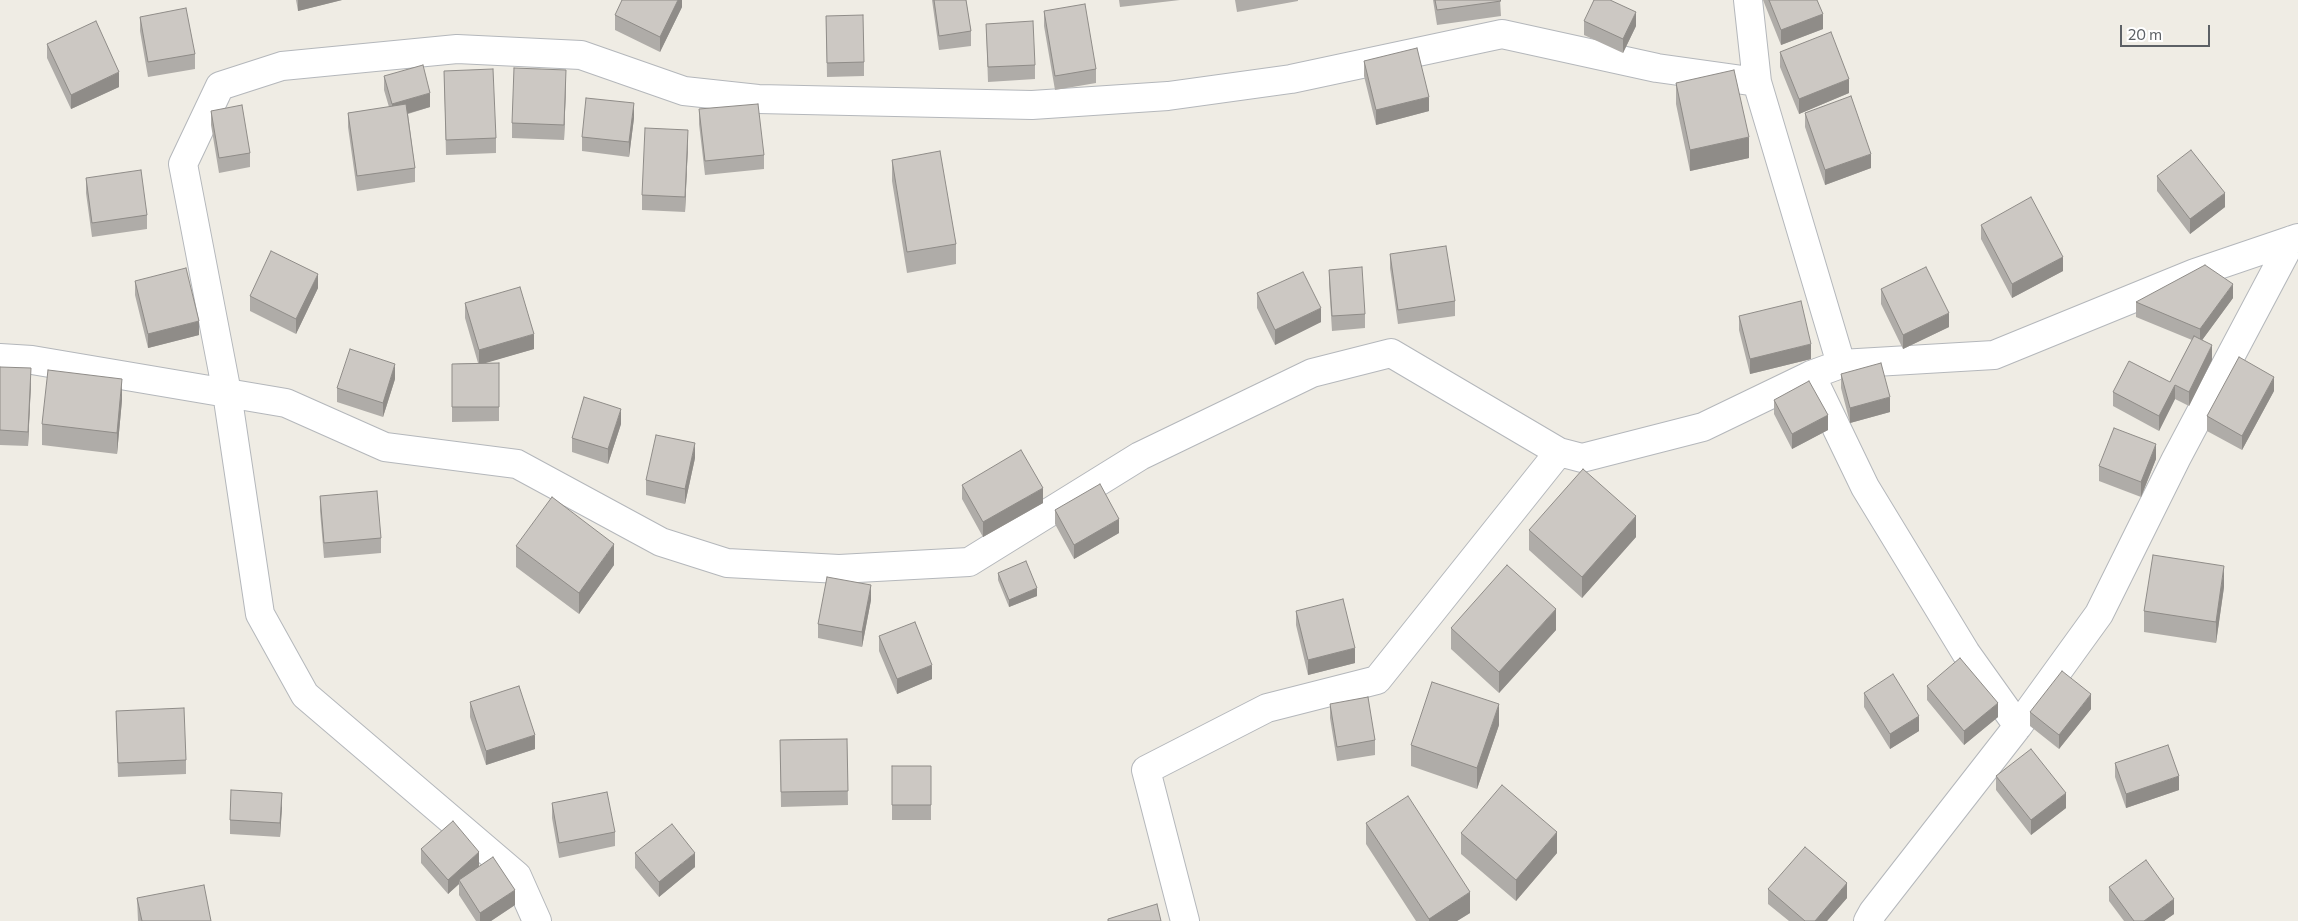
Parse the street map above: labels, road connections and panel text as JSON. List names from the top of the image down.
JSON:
{
  "scale_bar": "20 m"
}
